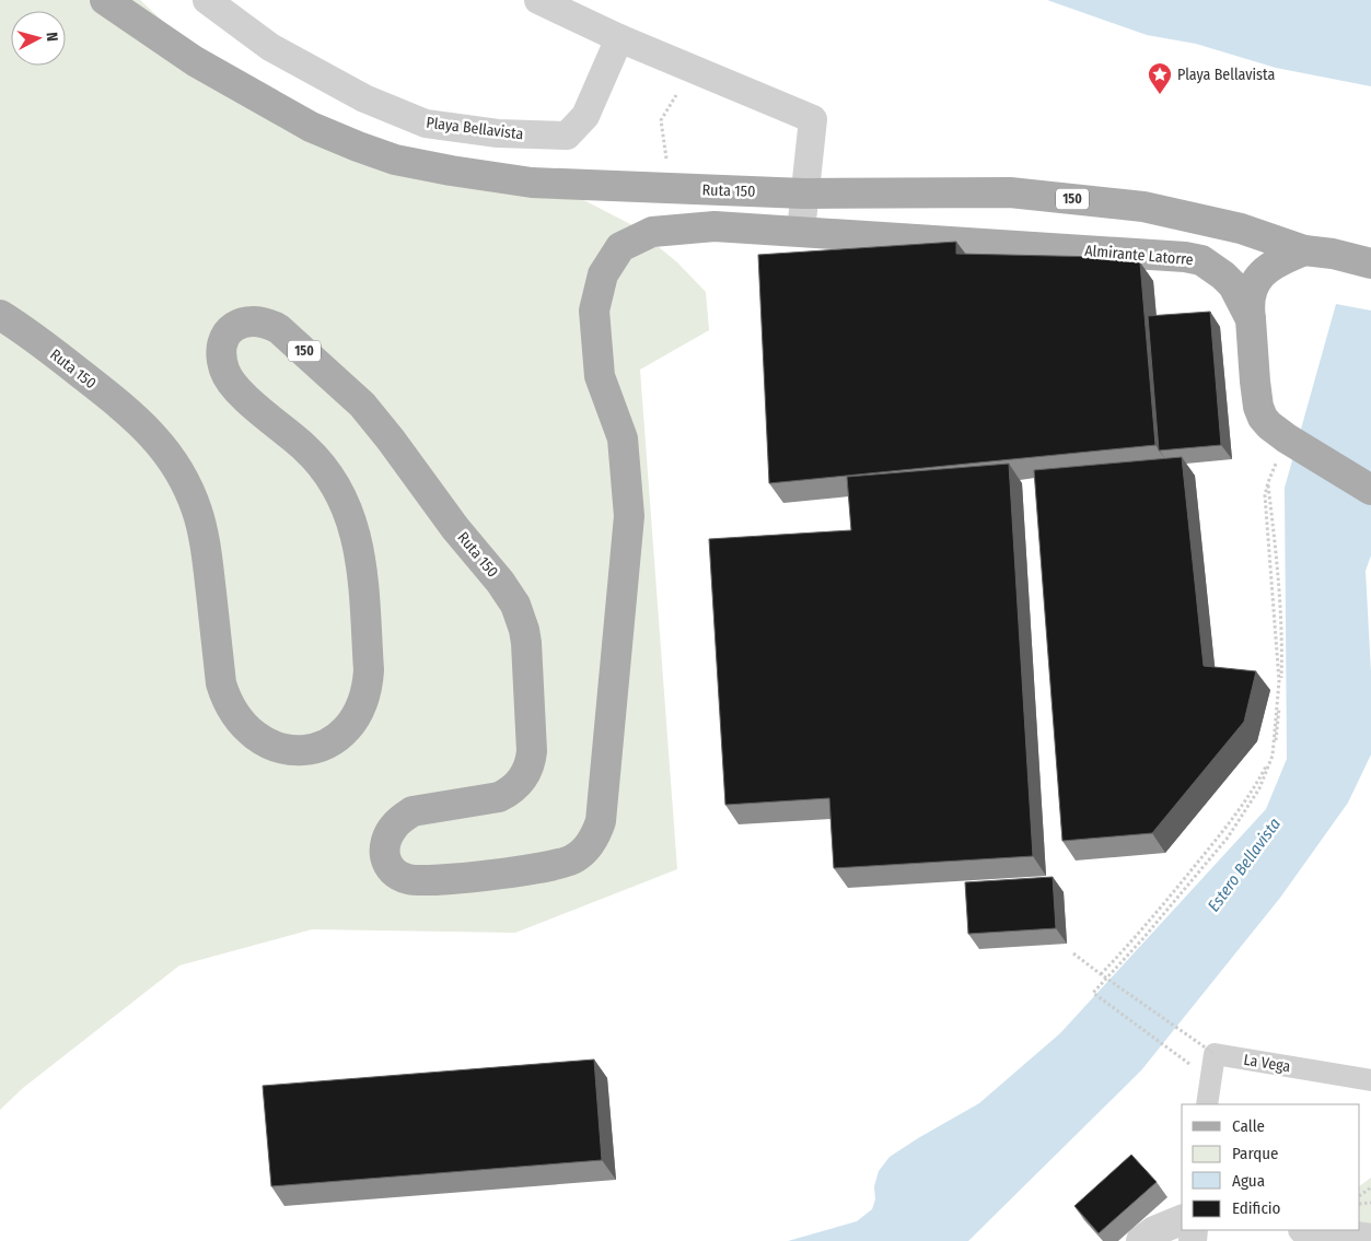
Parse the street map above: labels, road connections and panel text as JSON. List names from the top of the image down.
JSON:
{
  "streets": {
    "main road": ["Ruta 150", "150", "Almirante Latorre"],
    "street": ["Playa Bellavista", "La Vega"]
  },
  "crossings": [
    ["Ruta 150", "150"],
    ["Ruta 150", "Almirante Latorre"]
  ],
  "water": ["Estero Bellavista"],
  "places": {
    "place": ["Playa Bellavista"]
  },
  "legend": [
    "Calle",
    "Parque",
    "Agua",
    "Edificio"
  ],
  "north": "right"
}
